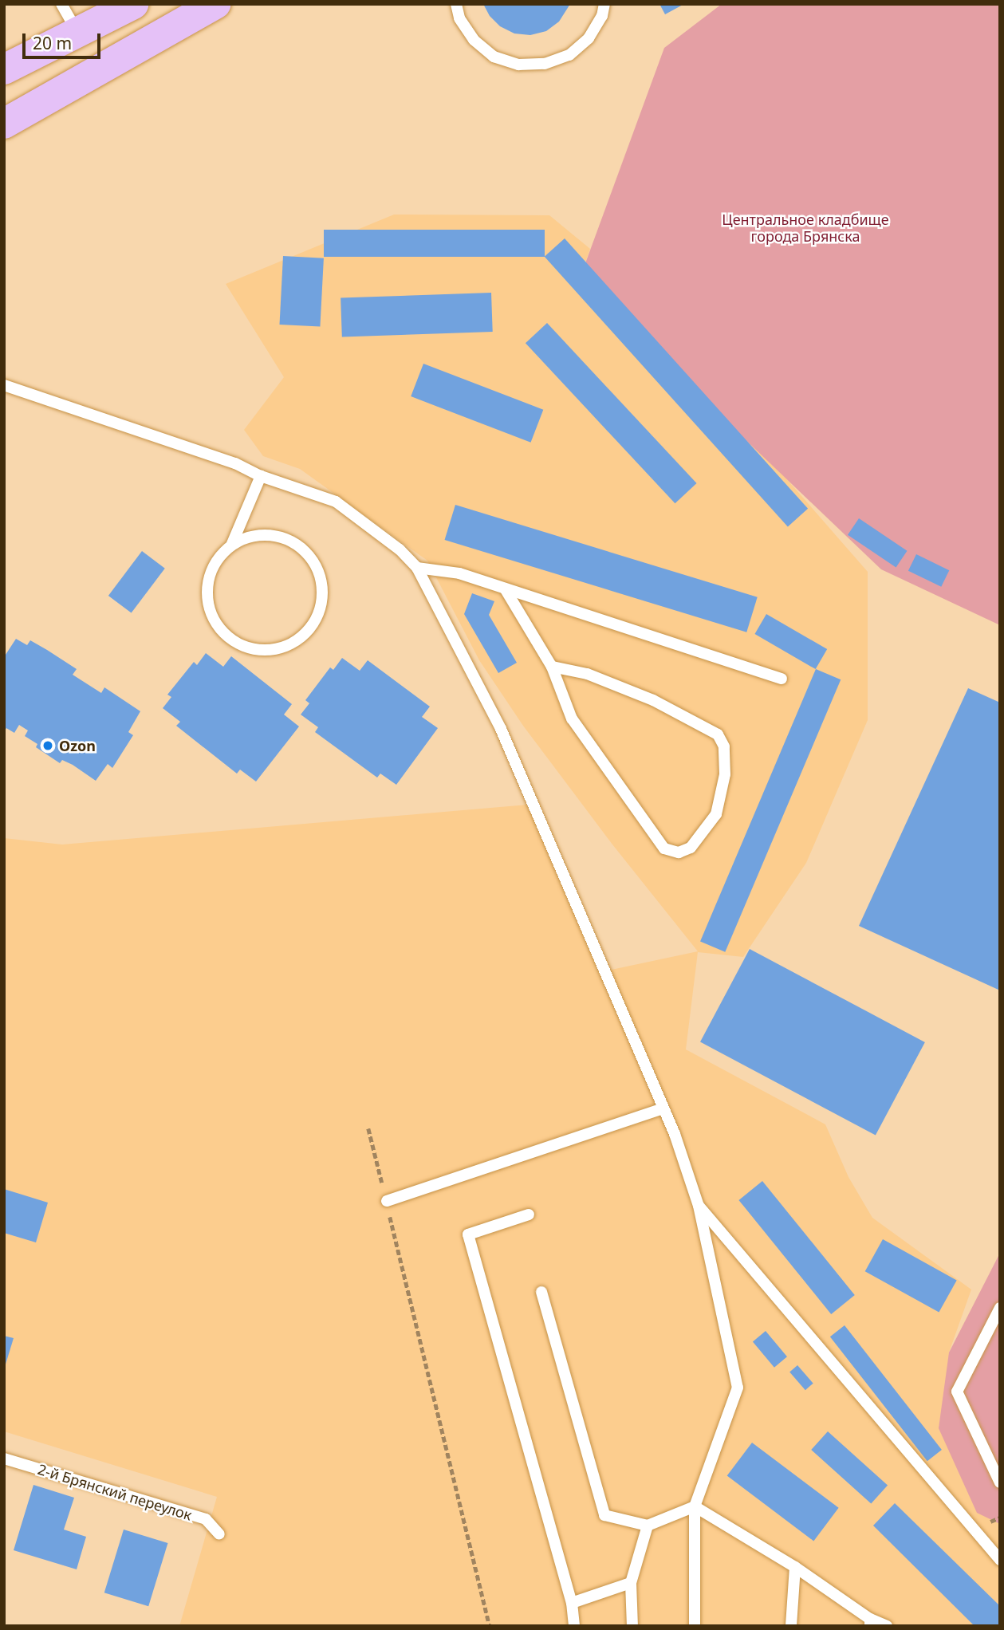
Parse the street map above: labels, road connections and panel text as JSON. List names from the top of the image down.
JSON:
{
  "streets": {
    "lane": ["2-й Брянский переулок"]
  },
  "parks": ["Центральное кладбище города Брянска"],
  "places": ["Ozon"],
  "scale_bar": "20 m"
}
